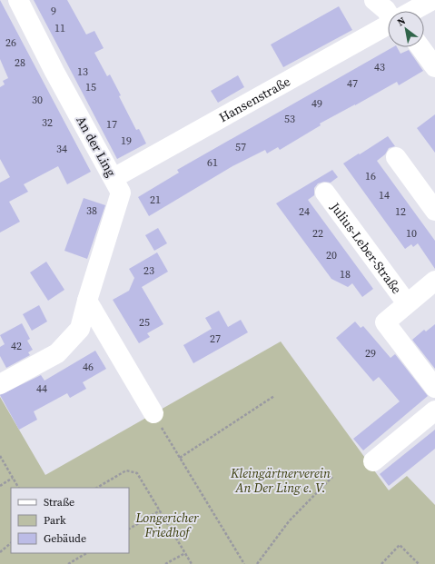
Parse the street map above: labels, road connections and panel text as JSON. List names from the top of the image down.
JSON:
{
  "streets": {
    "street": ["Hansenstraße", "An der Ling", "Julius-Leber-Straße"]
  },
  "crossings": [
    ["Hansenstraße", "An der Ling"]
  ],
  "parks": ["Kleingärtnerverein An Der Ling e. V.", "Longericher Friedhof"],
  "house_numbers": [
    "9",
    "11",
    "26",
    "28",
    "43",
    "13",
    "47",
    "15",
    "30",
    "49",
    "53",
    "32",
    "17",
    "19",
    "57",
    "34",
    "61",
    "16",
    "14",
    "21",
    "38",
    "24",
    "12",
    "22",
    "10",
    "20",
    "23",
    "18",
    "25",
    "27",
    "42",
    "29",
    "46",
    "44"
  ],
  "legend": ["Straße", "Park", "Gebäude"],
  "north": "top left"
}
